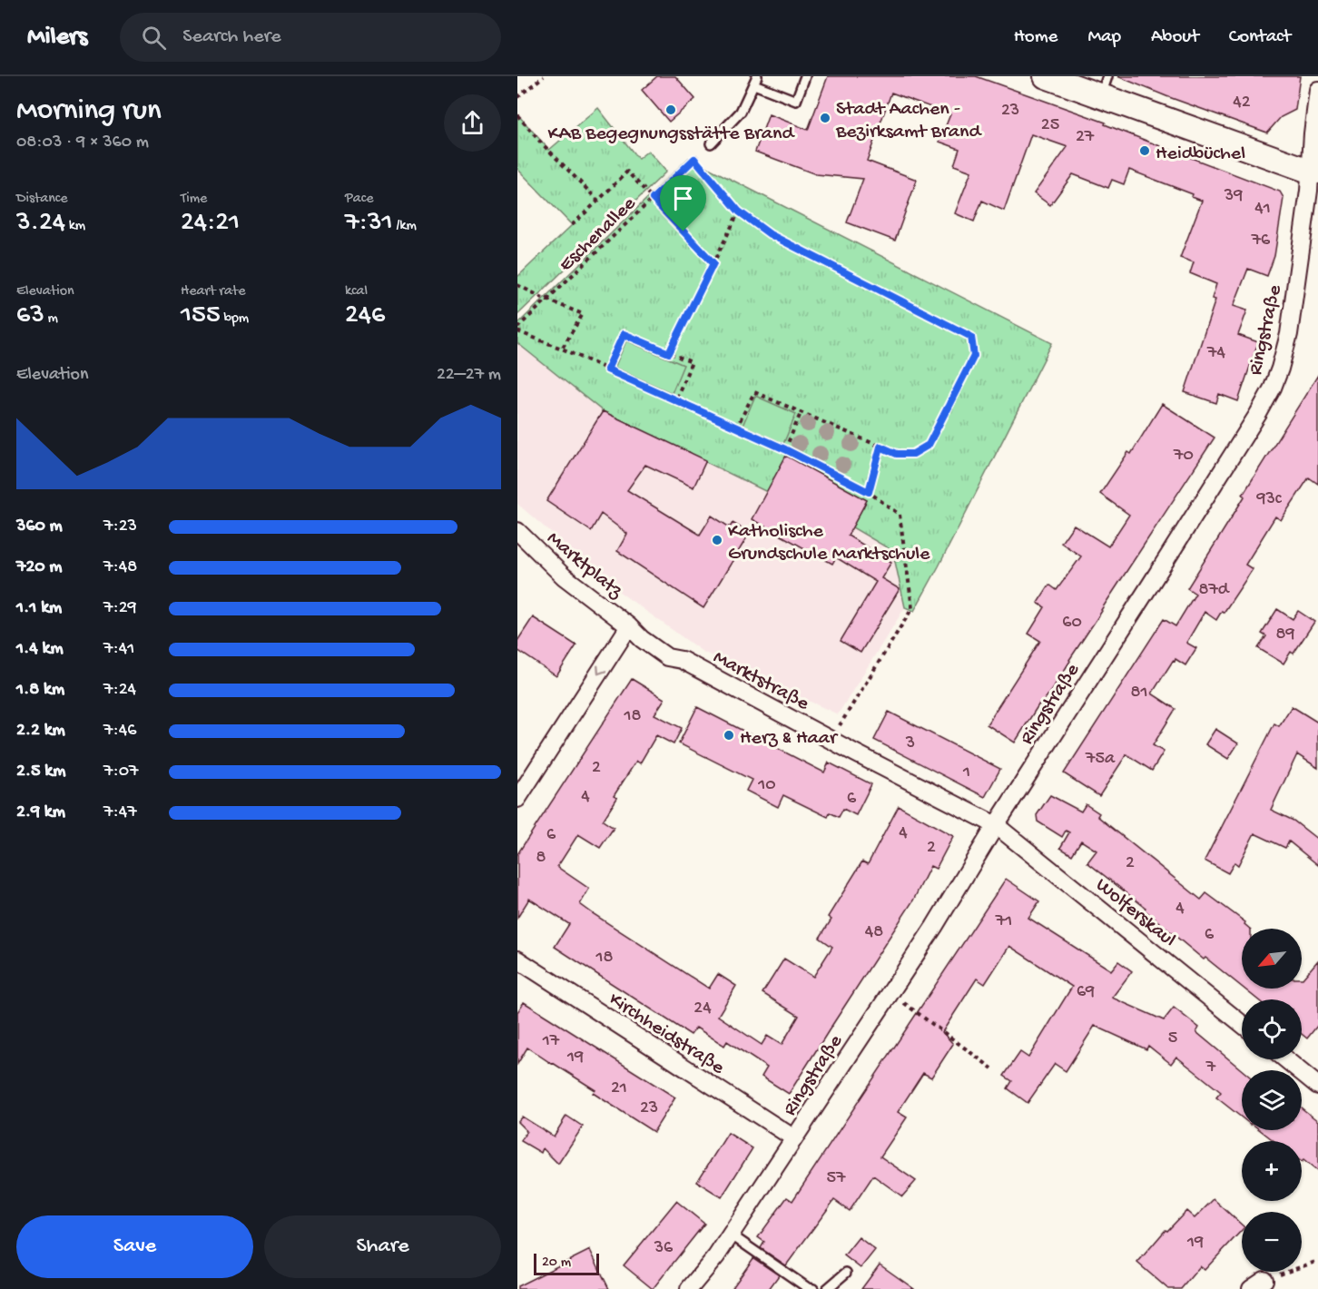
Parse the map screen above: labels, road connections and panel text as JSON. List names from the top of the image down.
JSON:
{
  "streets": {
    "street": [
      "Ringstraße",
      "Marktplatz",
      "Marktstraße",
      "Wolferskaul",
      "Kirchheidstraße"
    ],
    "path": ["Eschenallee"]
  },
  "crossings": [
    ["Ringstraße", "Marktstraße"],
    ["Ringstraße", "Wolferskaul"],
    ["Ringstraße", "Kirchheidstraße"],
    ["Marktplatz", "Marktstraße"],
    ["Marktstraße", "Wolferskaul"]
  ],
  "places": [
    "KAB Begegnungsstätte Brand",
    "Stadt Aachen - Bezirksamt Brand",
    "Heidbüchel",
    "Katholische Grundschule Marktschule",
    "Herz & Haar"
  ],
  "house_numbers": [
    "42",
    "23",
    "25",
    "27",
    "39",
    "41",
    "76",
    "74",
    "70",
    "93c",
    "87d",
    "60",
    "89",
    "81",
    "18",
    "3",
    "75a",
    "2",
    "1",
    "10",
    "4",
    "6",
    "4",
    "6",
    "2",
    "8",
    "2",
    "4",
    "71",
    "48",
    "6",
    "18",
    "69",
    "24",
    "5",
    "17",
    "19",
    "7",
    "21",
    "23",
    "57",
    "19",
    "36"
  ],
  "scale_bar": "20 m",
  "north": "bottom left",
  "page": {
    "header": "Milers",
    "search": "Search here",
    "nav": [
      "Home",
      "Map",
      "About",
      "Contact"
    ],
    "heading": ["Morning run", "08:03 · 9 × 360 m"],
    "stats": [
      ["Distance", "3.24 km"],
      ["Time", "24:21"],
      ["Pace", "7:31 /km"],
      ["Elevation", "63 m"],
      ["Heart rate", "155 bpm"],
      ["kcal", "246"]
    ],
    "chart": ["Elevation", "22–27 m"],
    "list": [
      {
        "name": "360 m",
        "note": "7:23"
      },
      {
        "name": "720 m",
        "note": "7:48"
      },
      {
        "name": "1.1 km",
        "note": "7:29"
      },
      {
        "name": "1.4 km",
        "note": "7:41"
      },
      {
        "name": "1.8 km",
        "note": "7:24"
      },
      {
        "name": "2.2 km",
        "note": "7:46"
      },
      {
        "name": "2.5 km",
        "note": "7:07"
      },
      {
        "name": "2.9 km",
        "note": "7:47"
      }
    ],
    "map_buttons": ["+", "−"],
    "buttons": ["Save", "Share"],
    "scale": "20 m"
  }
}
